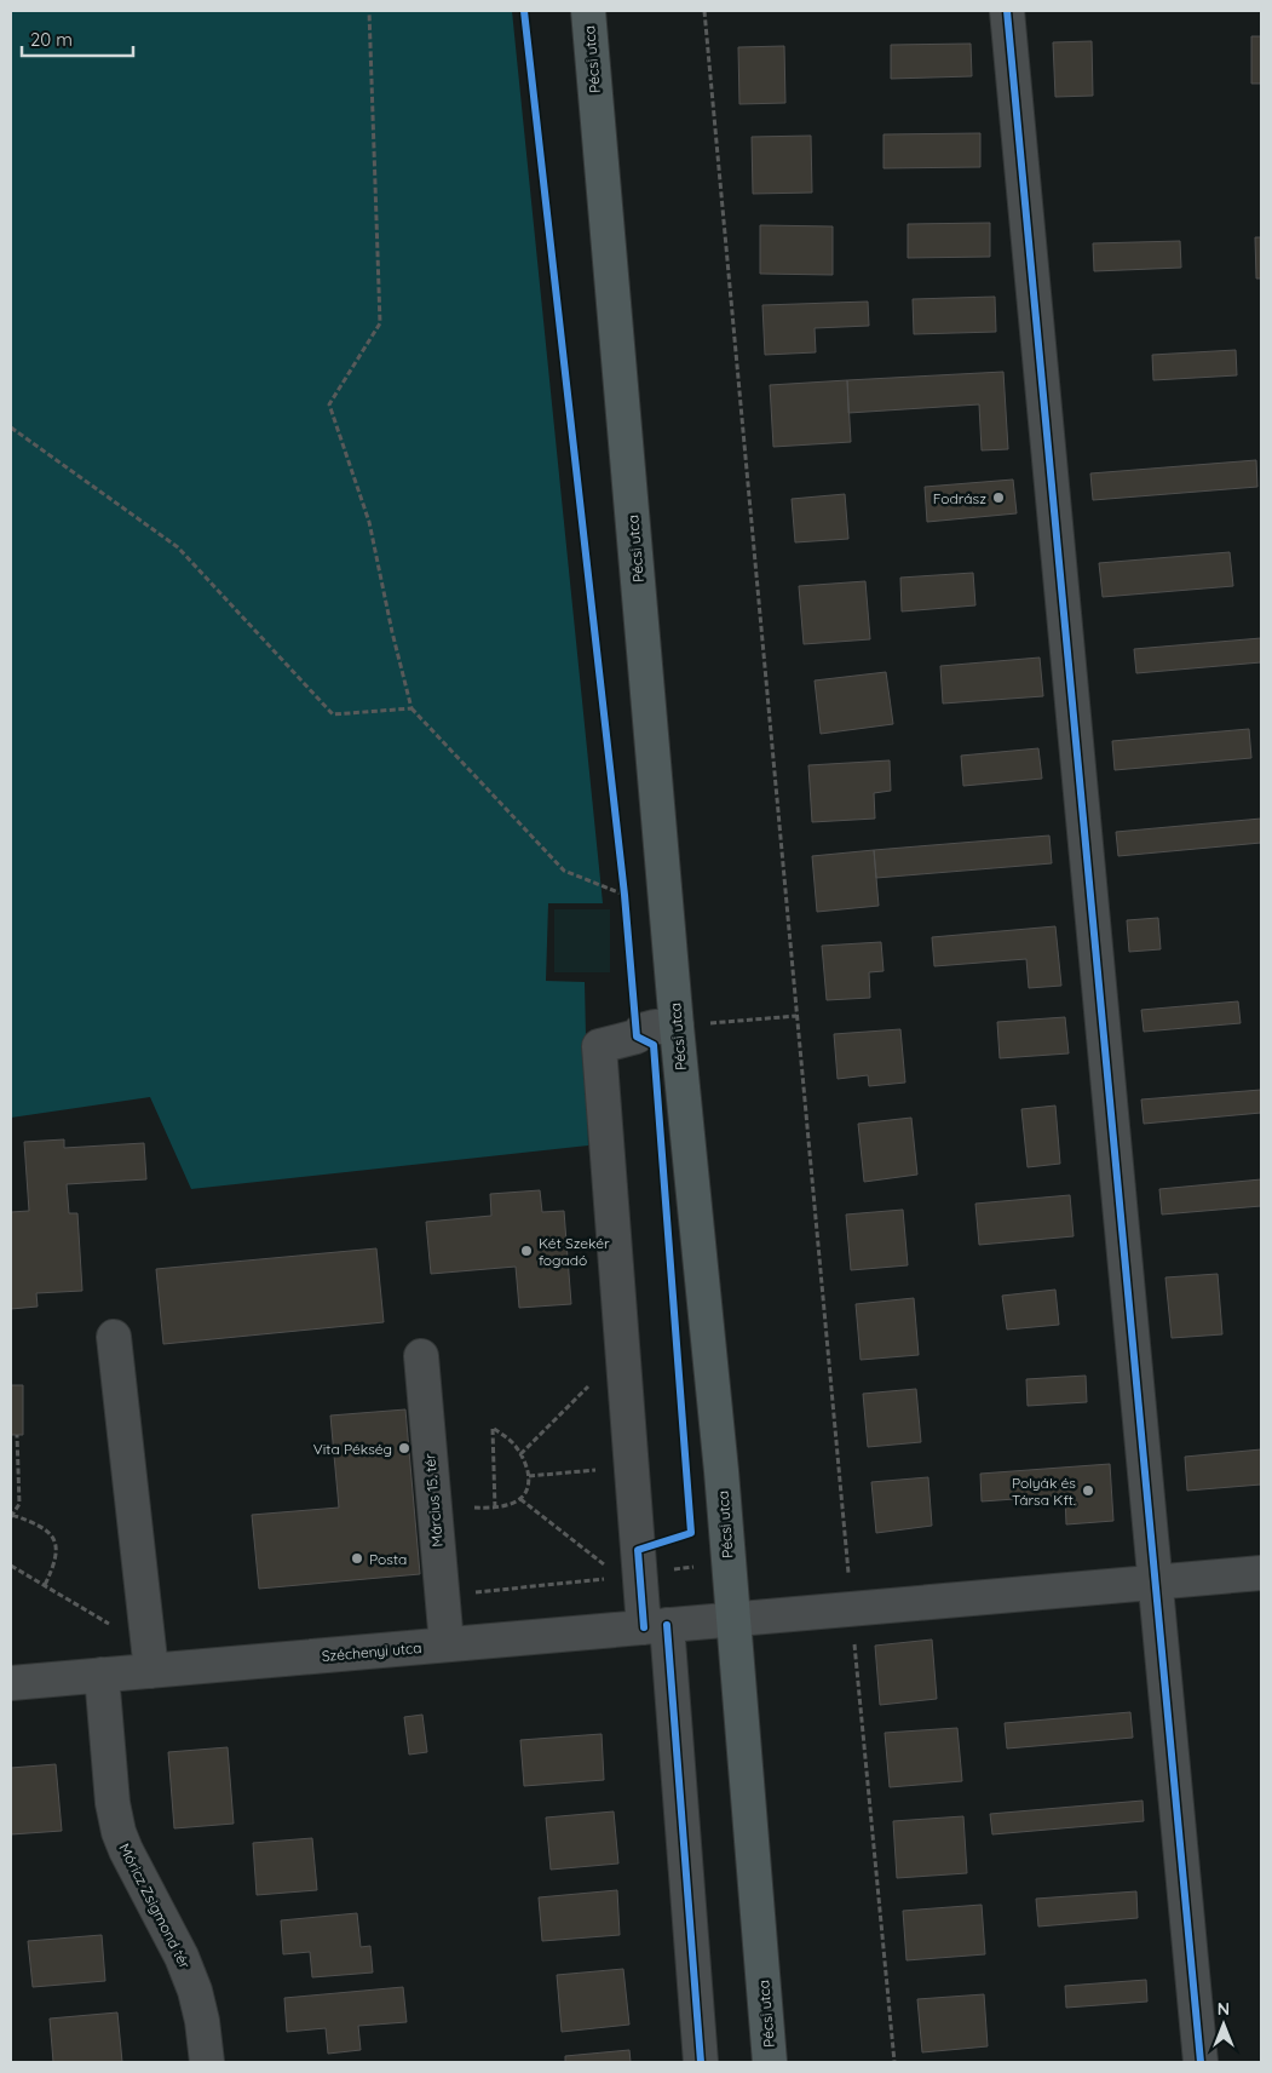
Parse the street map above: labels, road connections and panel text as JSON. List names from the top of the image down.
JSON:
{
  "streets": {
    "main road": ["Pécsi utca"],
    "street": ["Március 15. tér", "Széchenyi utca", "Móricz Zsigmond tér"]
  },
  "crossings": [
    ["Pécsi utca", "Széchenyi utca"],
    ["Március 15. tér", "Széchenyi utca"],
    ["Széchenyi utca", "Móricz Zsigmond tér"]
  ],
  "places": [
    "Fodrász",
    "Két Szekér fogadó",
    "Vita Pékség",
    "Polyák és Társa Kft.",
    "Posta"
  ],
  "scale_bar": "20 m",
  "north": "top"
}
